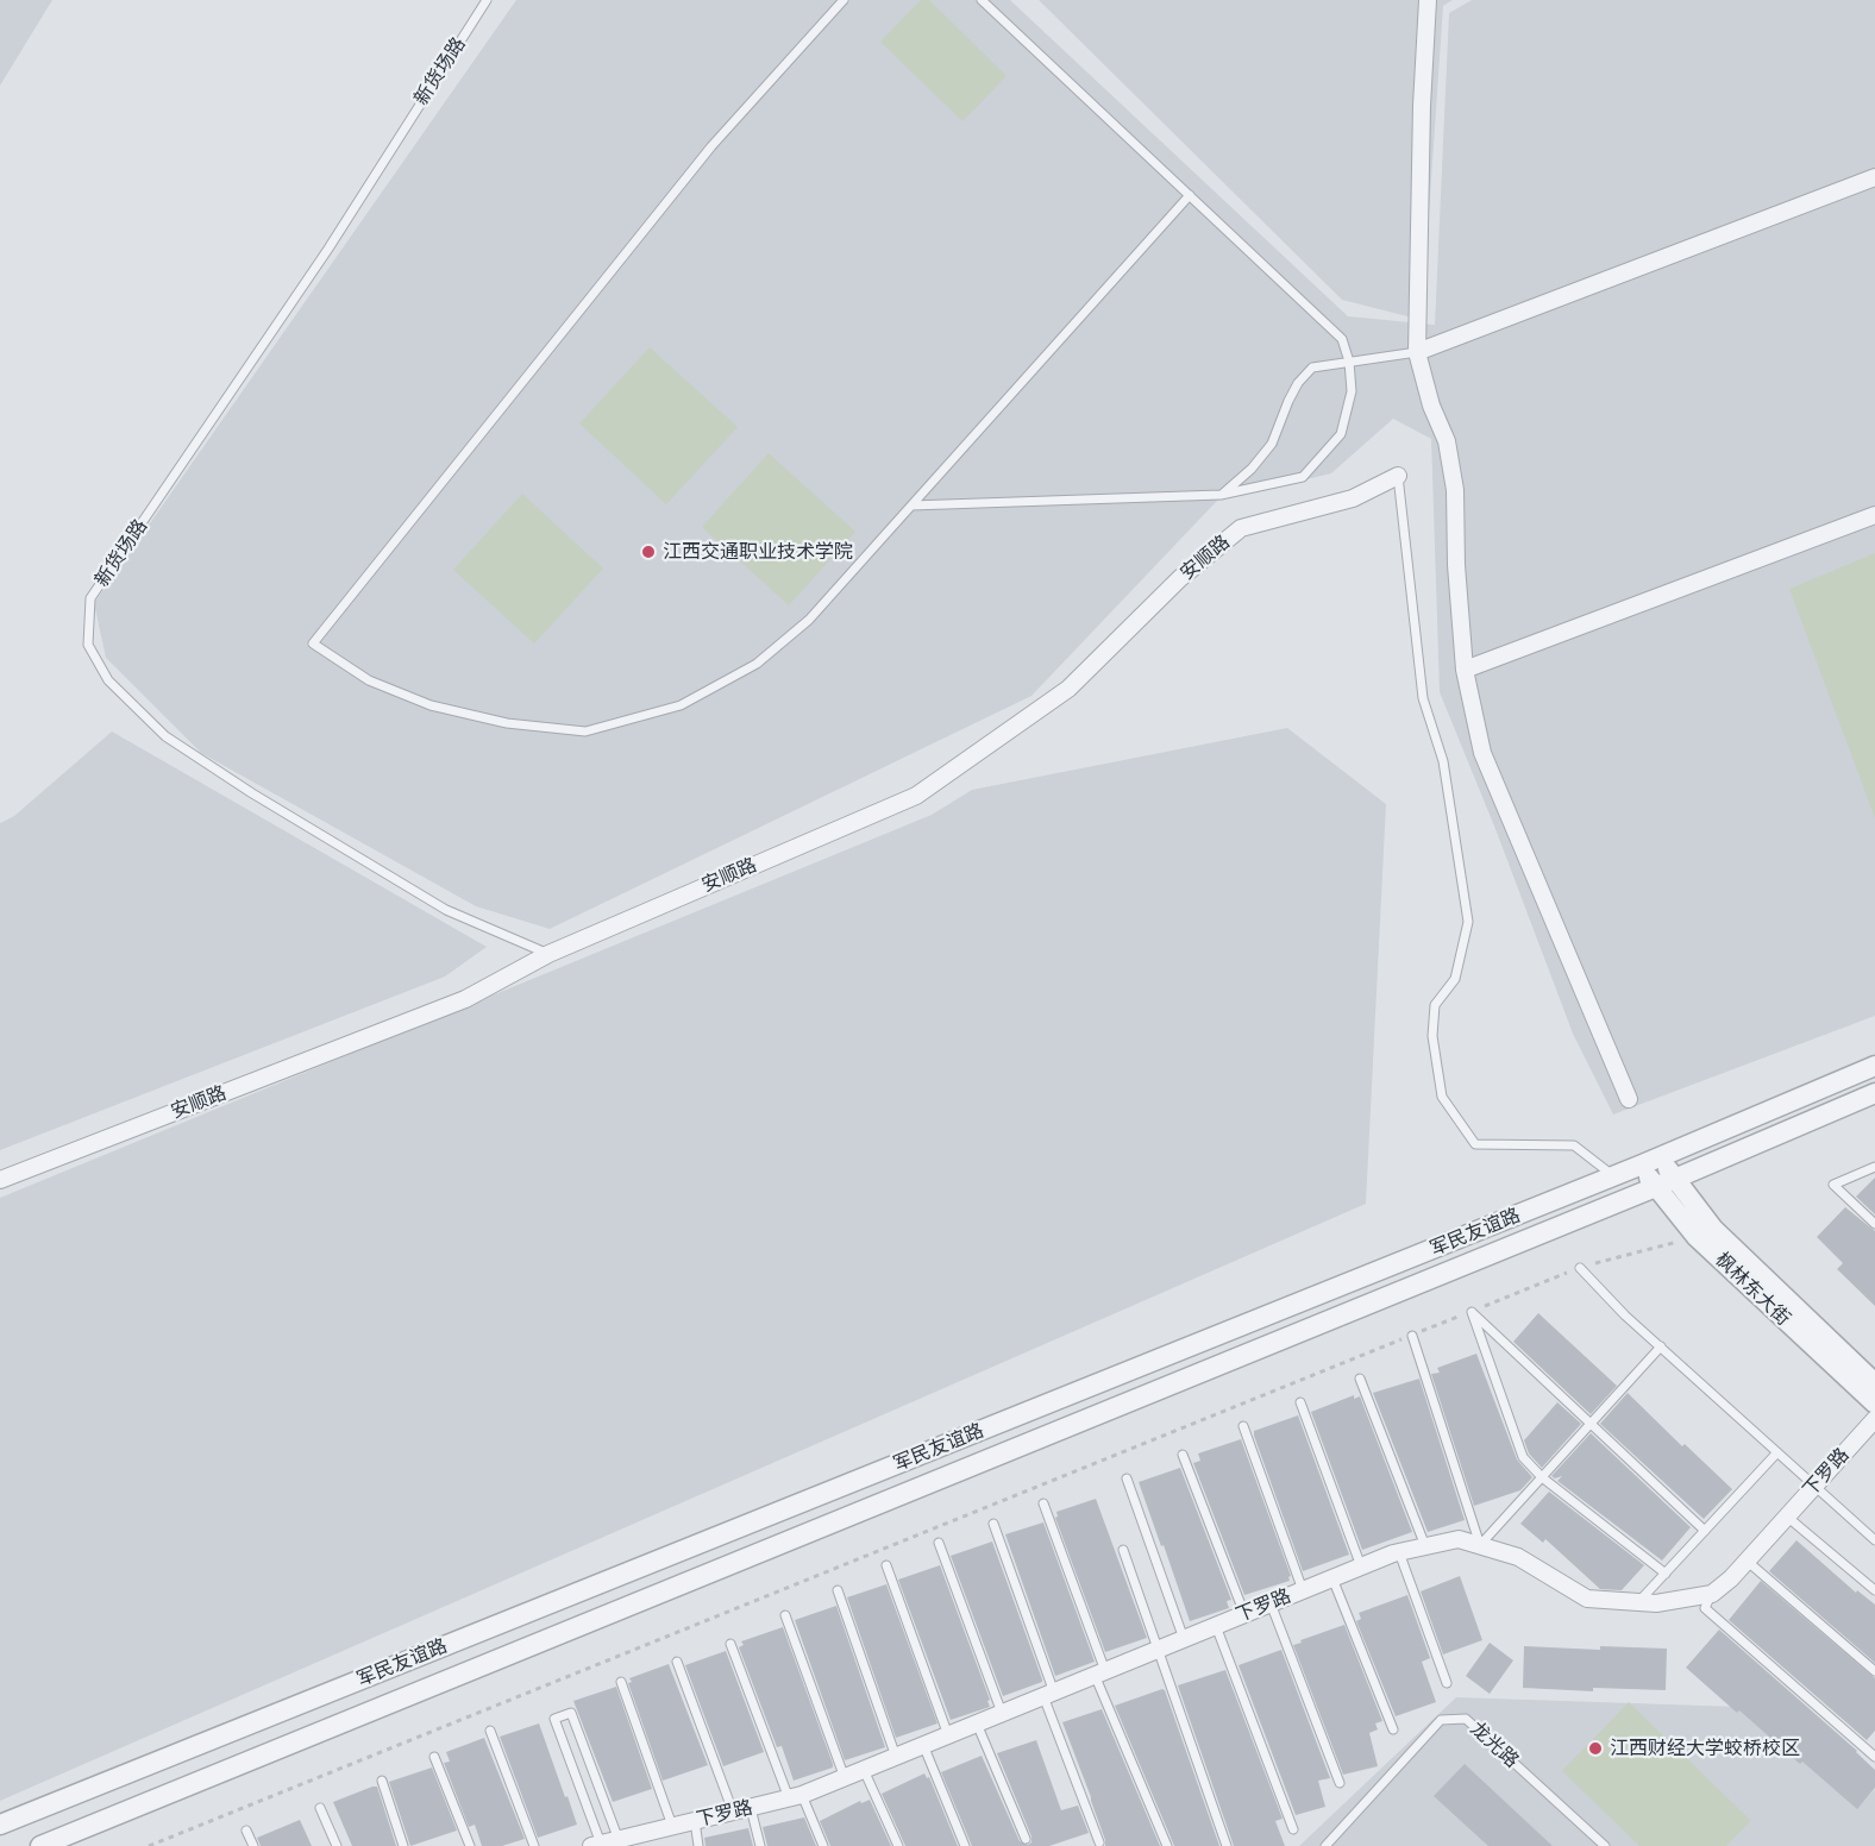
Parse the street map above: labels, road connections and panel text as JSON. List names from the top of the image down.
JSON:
{
  "streets": {
    "street": [
      "安顺路",
      "军民友谊路",
      "枫林东大街",
      "下罗路"
    ],
    "lane": ["新货场路", "龙光路"]
  },
  "crossings": [
    ["新货场路", "安顺路"],
    ["军民友谊路", "枫林东大街"]
  ],
  "places": ["江西交通职业技术学院", "江西财经大学蛟桥校区"]
}
